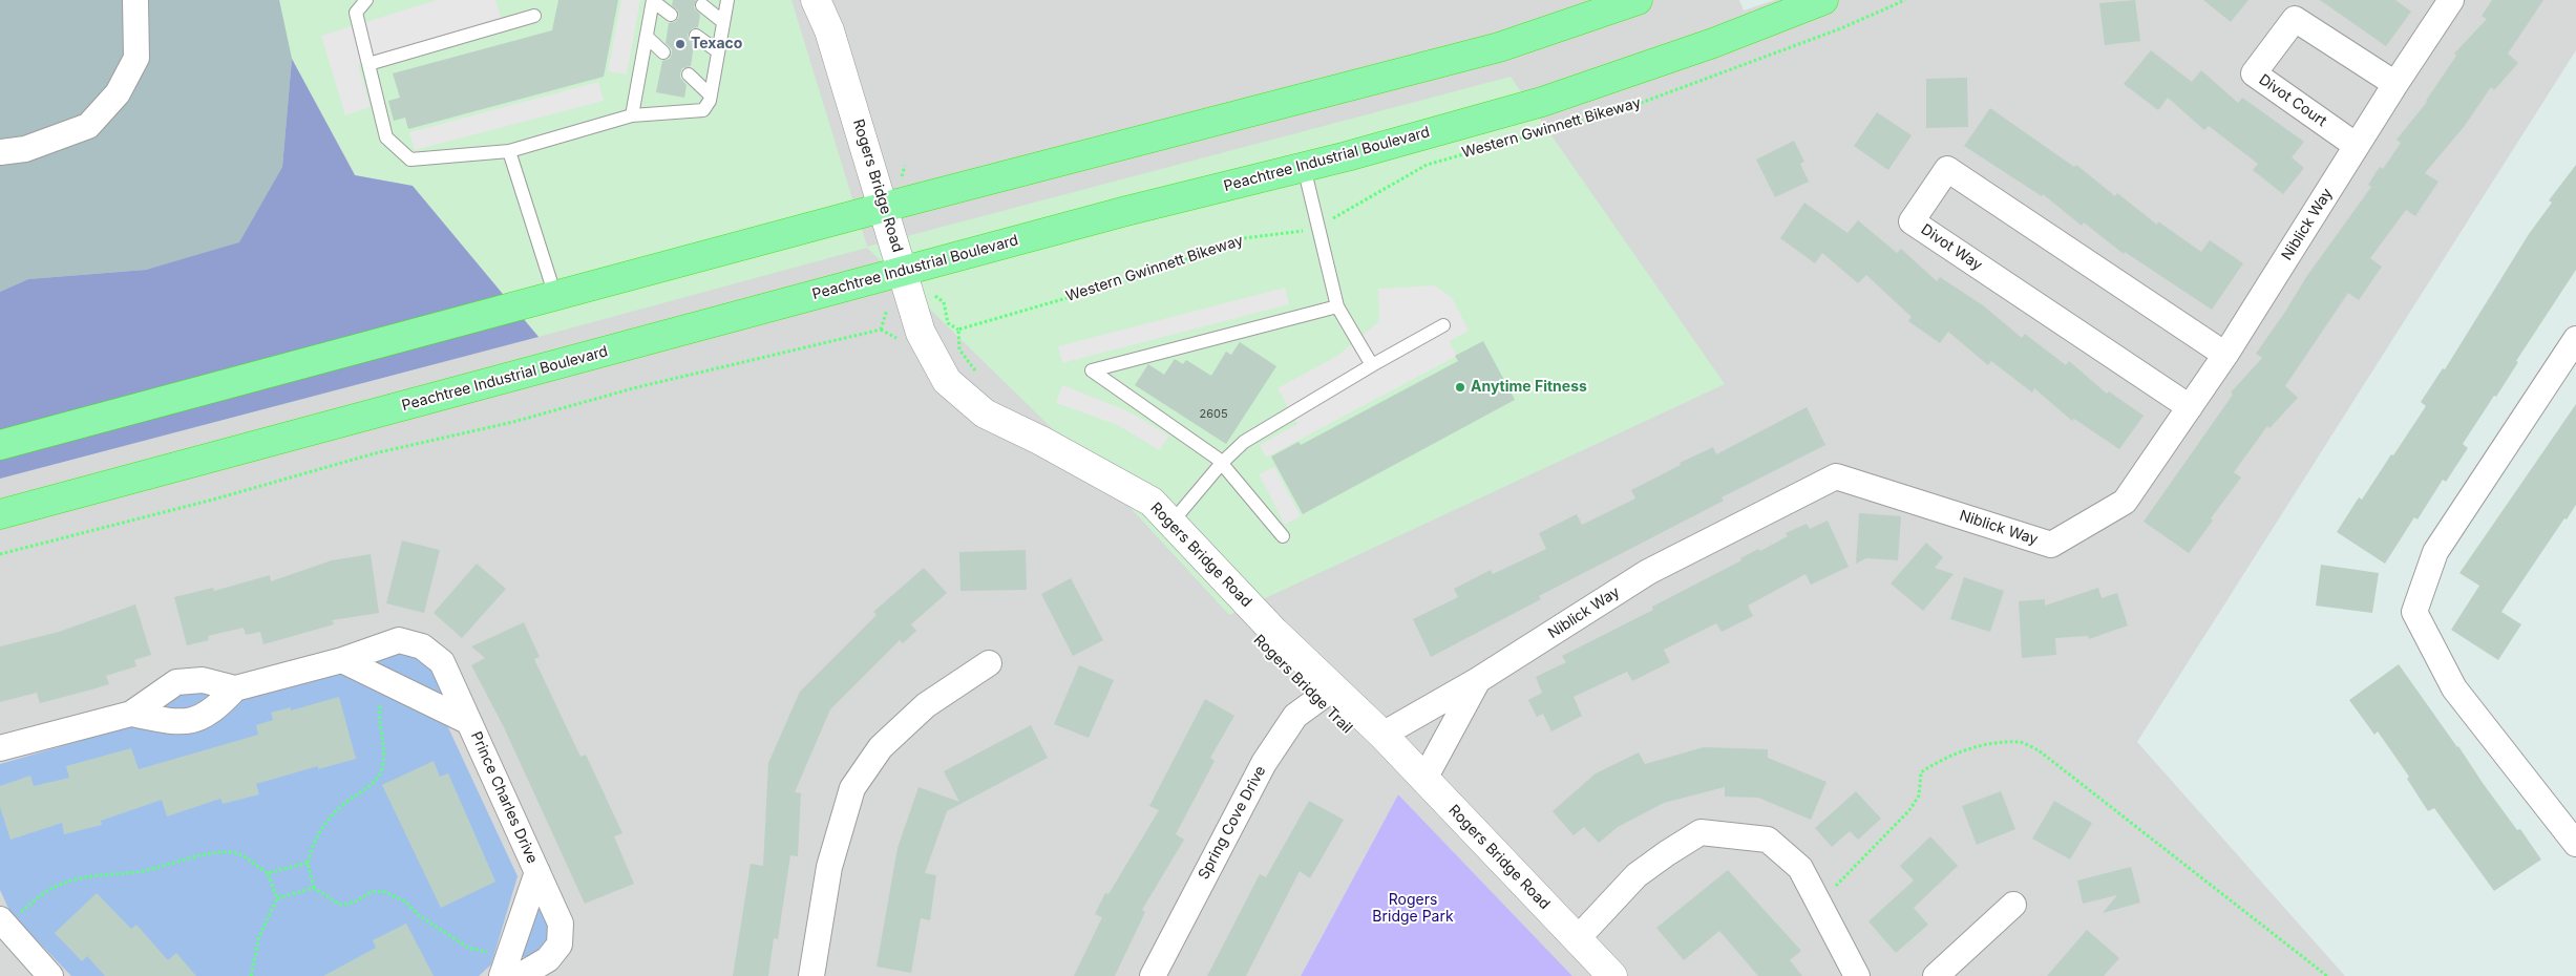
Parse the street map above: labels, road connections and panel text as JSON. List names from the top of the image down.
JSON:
{
  "streets": {
    "highway": ["Peachtree Industrial Boulevard"],
    "street": [
      "Divot Court",
      "Rogers Bridge Road",
      "Niblick Way",
      "Divot Way",
      "Prince Charles Drive",
      "Spring Cove Drive"
    ],
    "path": ["Western Gwinnett Bikeway"]
  },
  "crossings": [
    ["Divot Court", "Niblick Way"],
    ["Peachtree Industrial Boulevard", "Rogers Bridge Road"],
    ["Rogers Bridge Road", "Niblick Way"],
    ["Rogers Bridge Road", "Spring Cove Drive"],
    ["Niblick Way", "Divot Way"]
  ],
  "parks": ["Rogers Bridge Park"],
  "places": ["Texaco", "Anytime Fitness"],
  "house_numbers": ["2605"]
}
